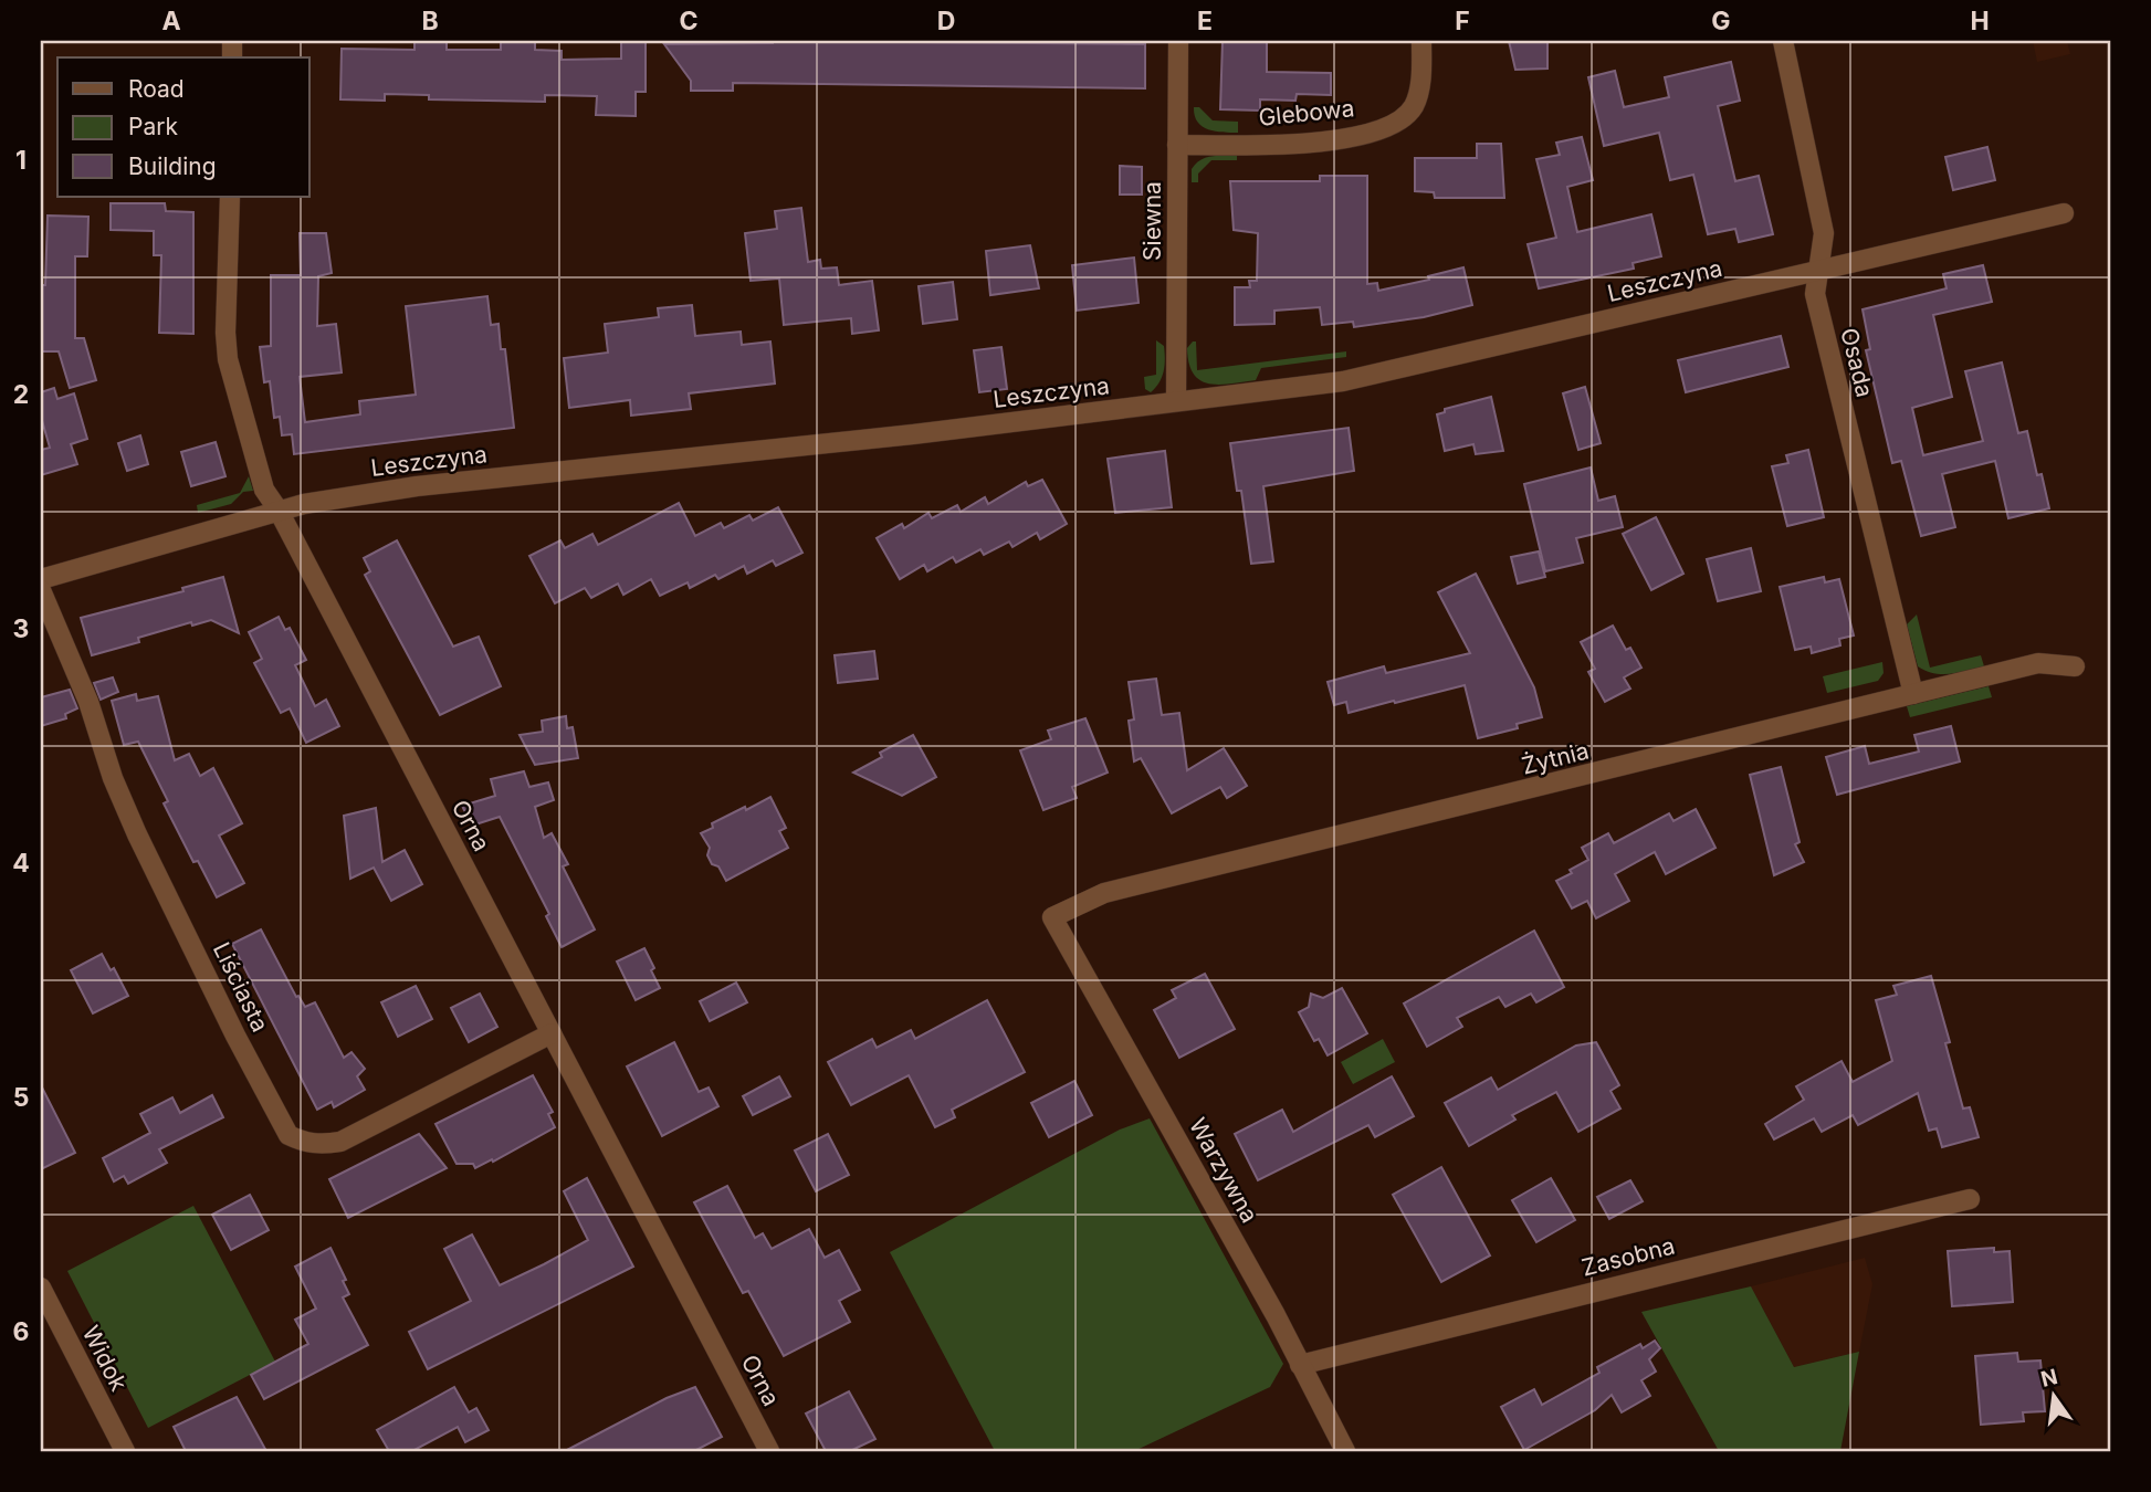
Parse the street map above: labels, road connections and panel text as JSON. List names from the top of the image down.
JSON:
{
  "streets": {
    "street": [
      "Glebowa",
      "Siewna",
      "Leszczyna",
      "Osada",
      "Żytnia",
      "Orna",
      "Liściasta",
      "Warzywna",
      "Zasobna",
      "Widok"
    ]
  },
  "crossings": [
    ["Glebowa", "Siewna"],
    ["Siewna", "Leszczyna"],
    ["Leszczyna", "Osada"],
    ["Leszczyna", "Orna"],
    ["Osada", "Żytnia"],
    ["Żytnia", "Warzywna"],
    ["Orna", "Liściasta"],
    ["Warzywna", "Zasobna"]
  ],
  "legend": ["Road", "Park", "Building"],
  "north": "top",
  "grid": {
    "columns": [
      "A",
      "B",
      "C",
      "D",
      "E",
      "F",
      "G",
      "H"
    ],
    "rows": [
      "1",
      "2",
      "3",
      "4",
      "5",
      "6"
    ]
  }
}
